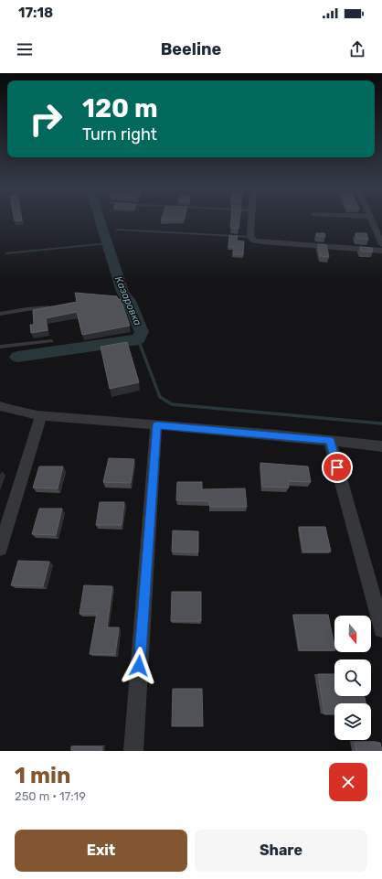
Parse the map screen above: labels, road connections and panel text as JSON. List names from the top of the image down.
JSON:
{
  "water": ["Казаровка"],
  "north": "bottom",
  "page": {
    "status": "17:18",
    "header": "Beeline",
    "turn": ["120 m", "Turn right"],
    "heading": ["1 min", "250 m · 17:19"],
    "buttons": ["Exit", "Share"]
  }
}
